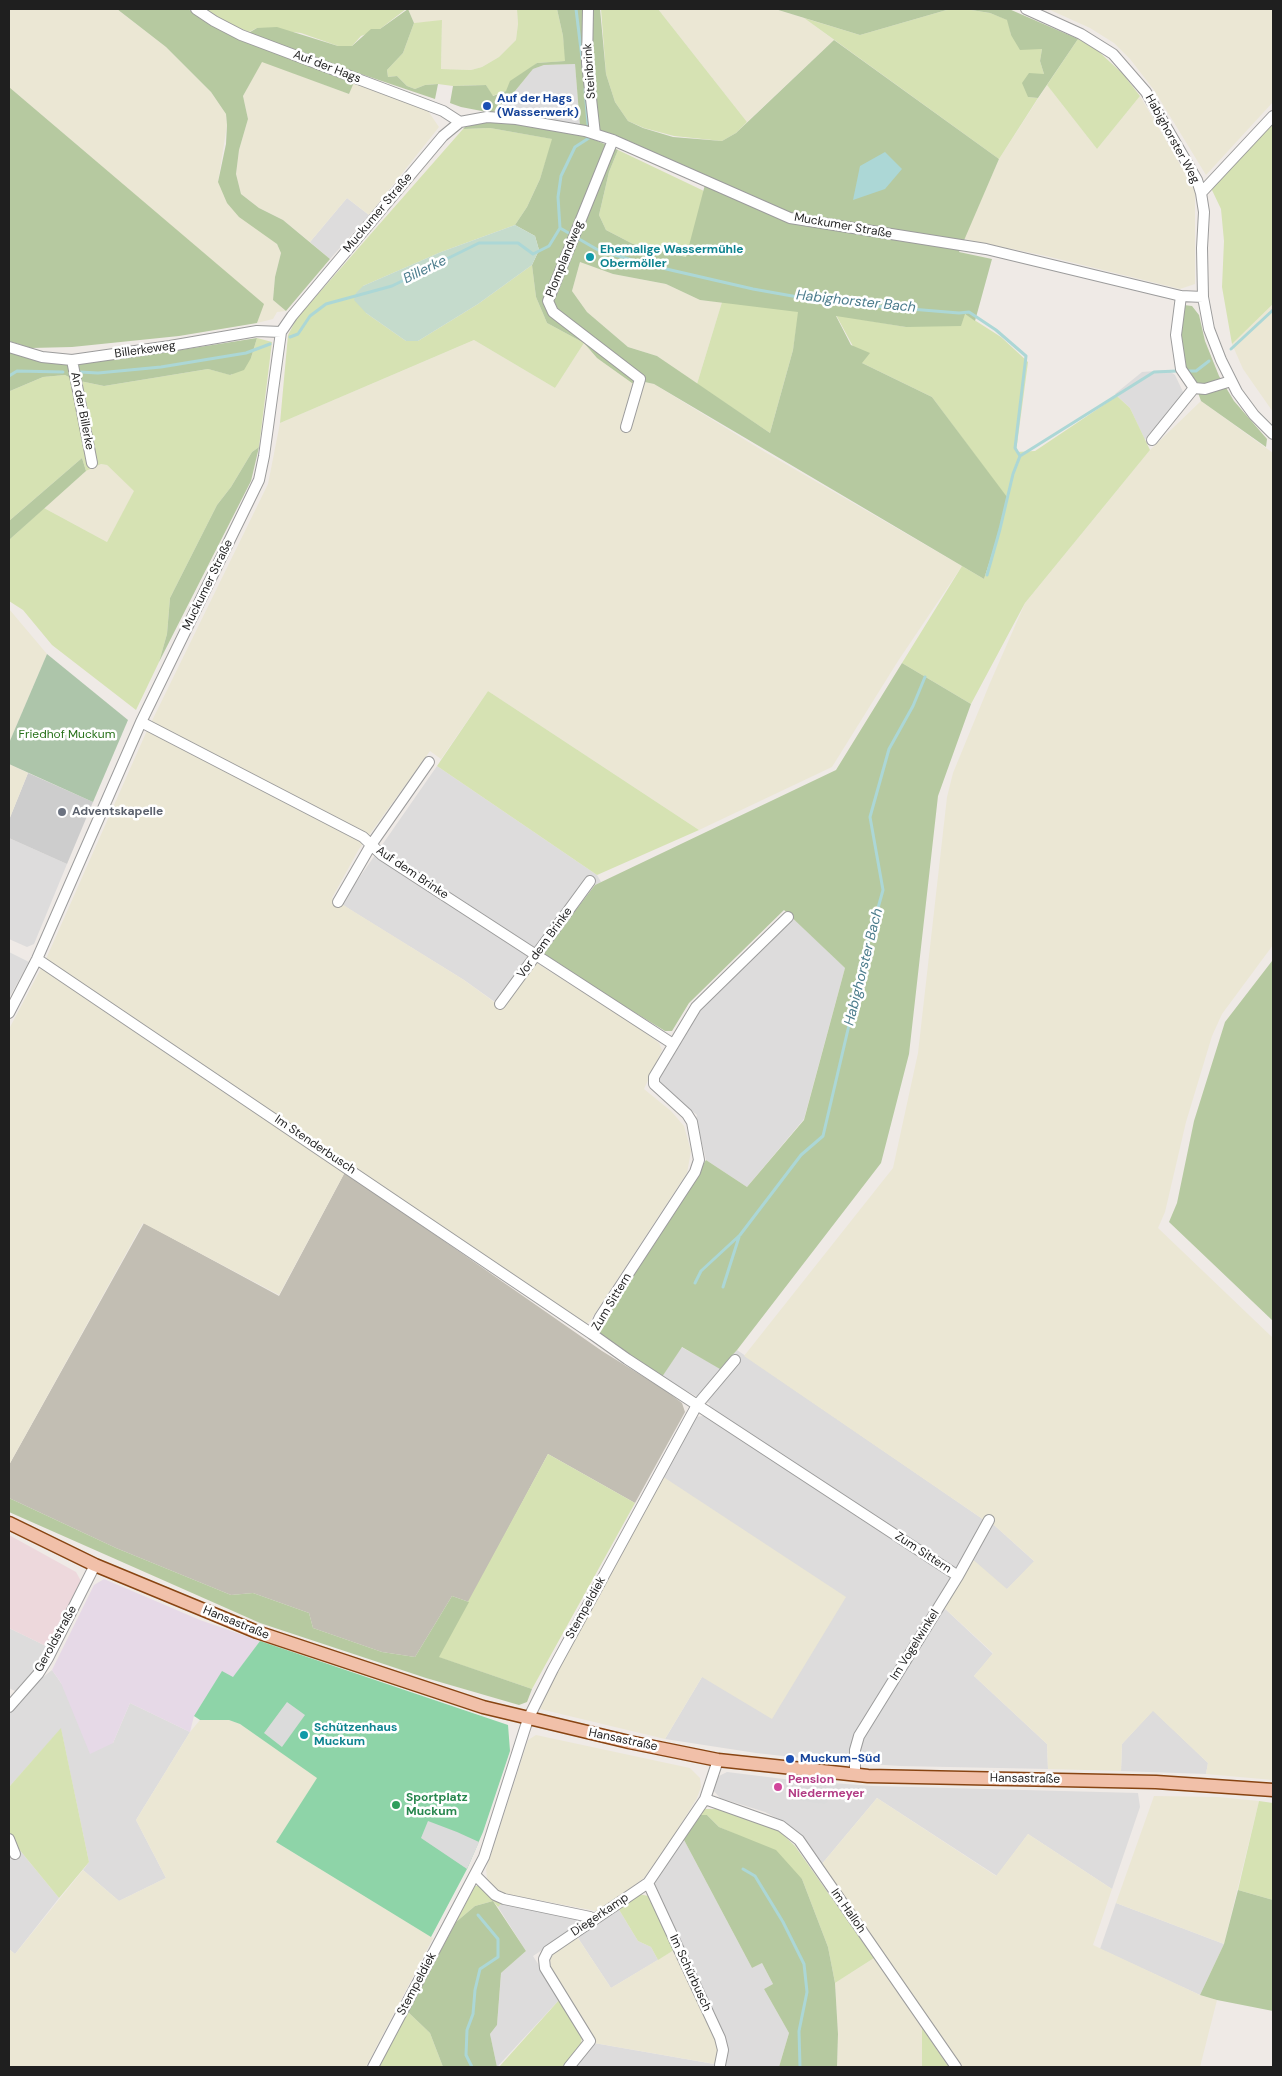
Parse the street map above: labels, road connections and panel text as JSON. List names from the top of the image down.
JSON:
{
  "streets": {
    "main road": ["Hansastraße"],
    "street": [
      "Auf der Hags",
      "Steinbrink",
      "Habighorster Weg",
      "Muckumer Straße",
      "Plomplandweg",
      "Billerkeweg",
      "An der Billerke",
      "Auf dem Brinke",
      "Vor dem Brinke",
      "Im Stenderbusch",
      "Zum Sittern",
      "Stempeldiek",
      "Geroldstraße",
      "Im Vogelwinkel",
      "Im Halloh",
      "Diegerkamp",
      "Im Schürbusch"
    ]
  },
  "crossings": [
    ["Auf der Hags", "Muckumer Straße"],
    ["Steinbrink", "Muckumer Straße"],
    ["Habighorster Weg", "Muckumer Straße"],
    ["Muckumer Straße", "Plomplandweg"],
    ["Muckumer Straße", "Billerkeweg"],
    ["Muckumer Straße", "Auf dem Brinke"],
    ["Muckumer Straße", "Im Stenderbusch"],
    ["Billerkeweg", "An der Billerke"],
    ["Auf dem Brinke", "Vor dem Brinke"],
    ["Auf dem Brinke", "Zum Sittern"],
    ["Im Stenderbusch", "Zum Sittern"],
    ["Zum Sittern", "Stempeldiek"],
    ["Zum Sittern", "Im Vogelwinkel"],
    ["Stempeldiek", "Hansastraße"],
    ["Hansastraße", "Geroldstraße"],
    ["Hansastraße", "Im Vogelwinkel"],
    ["Hansastraße", "Diegerkamp"],
    ["Im Halloh", "Diegerkamp"],
    ["Diegerkamp", "Im Schürbusch"]
  ],
  "water": ["Billerke", "Habighorster Bach"],
  "parks": ["Friedhof Muckum"],
  "places": [
    "Auf der Hags (Wasserwerk)",
    "Ehemalige Wassermühle Obermöller",
    "Adventskapelle",
    "Schützenhaus Muckum",
    "Muckum-Süd",
    "Pension Niedermeyer",
    "Sportplatz Muckum"
  ]
}
